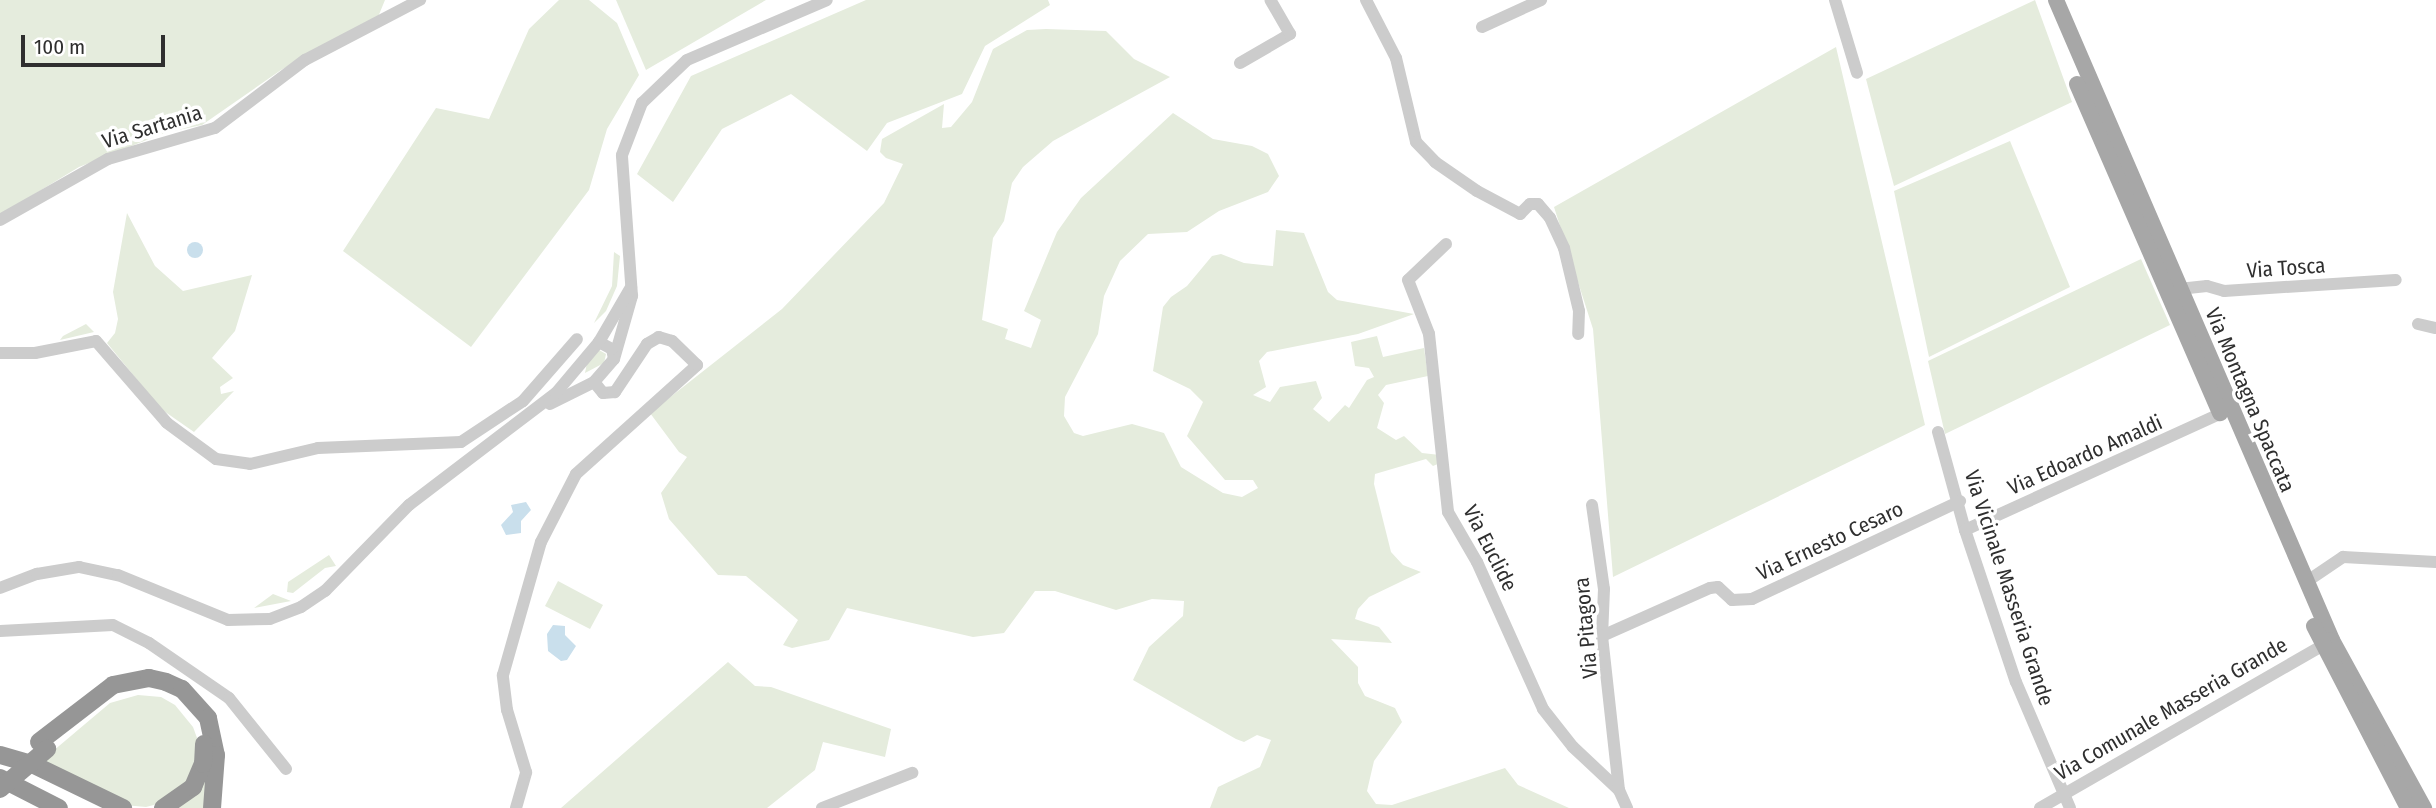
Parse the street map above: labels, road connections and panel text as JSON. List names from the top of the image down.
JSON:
{
  "streets": {
    "main road": ["Via Montagna Spaccata"],
    "street": [
      "Via Sartania",
      "Via Tosca",
      "Via Edoardo Amaldi",
      "Via Ernesto Cesaro",
      "Via Euclide",
      "Via Vicinale Masseria Grande",
      "Via Pitagora",
      "Via Comunale Masseria Grande"
    ]
  },
  "crossings": [
    ["Via Tosca", "Via Montagna Spaccata"],
    ["Via Montagna Spaccata", "Via Edoardo Amaldi"],
    ["Via Montagna Spaccata", "Via Comunale Masseria Grande"],
    ["Via Edoardo Amaldi", "Via Vicinale Masseria Grande"],
    ["Via Ernesto Cesaro", "Via Vicinale Masseria Grande"],
    ["Via Ernesto Cesaro", "Via Pitagora"],
    ["Via Euclide", "Via Pitagora"],
    ["Via Vicinale Masseria Grande", "Via Comunale Masseria Grande"]
  ],
  "scale_bar": "100 m"
}
